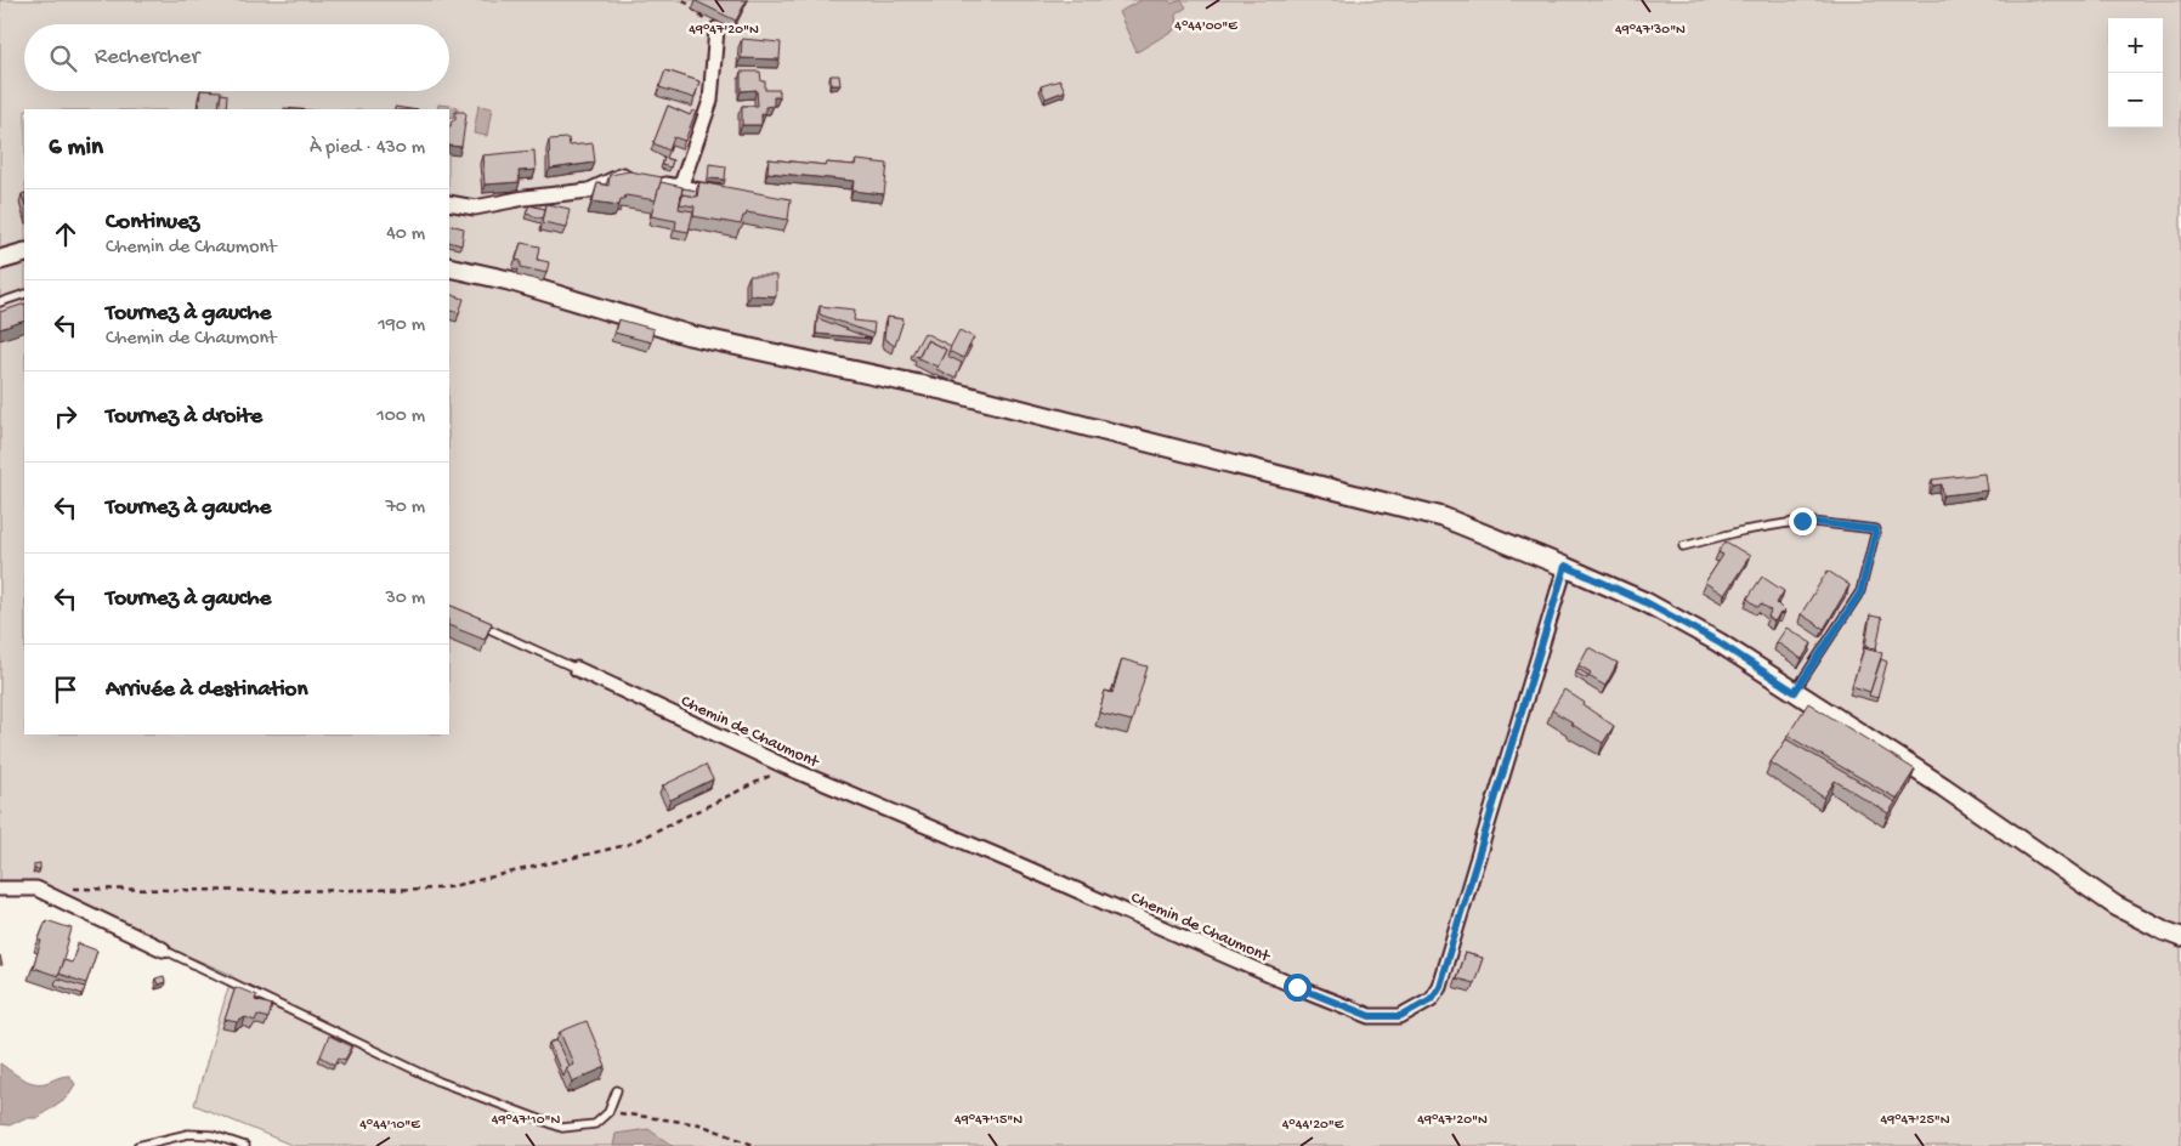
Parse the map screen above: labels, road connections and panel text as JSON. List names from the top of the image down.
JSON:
{
  "streets": {
    "street": ["Chemin de Chaumont"]
  },
  "page": {
    "map_buttons": ["+", "−"],
    "search": "Rechercher",
    "heading": ["6 min", "À pied · 430 m"],
    "list": [
      ["Continuez", "Chemin de Chaumont", "40 m"],
      ["Tournez à gauche", "Chemin de Chaumont", "190 m"],
      ["Tournez à droite", "100 m"],
      ["Tournez à gauche", "70 m"],
      ["Tournez à gauche", "30 m"],
      "Arrivée à destination"
    ]
  },
  "coordinates": [
    "4°44'00\"E",
    "49°47'30\"N",
    "49°47'20\"N",
    "49°47'10\"N",
    "49°47'15\"N",
    "49°47'25\"N",
    "4°44'10\"E",
    "4°44'20\"E"
  ]
}
